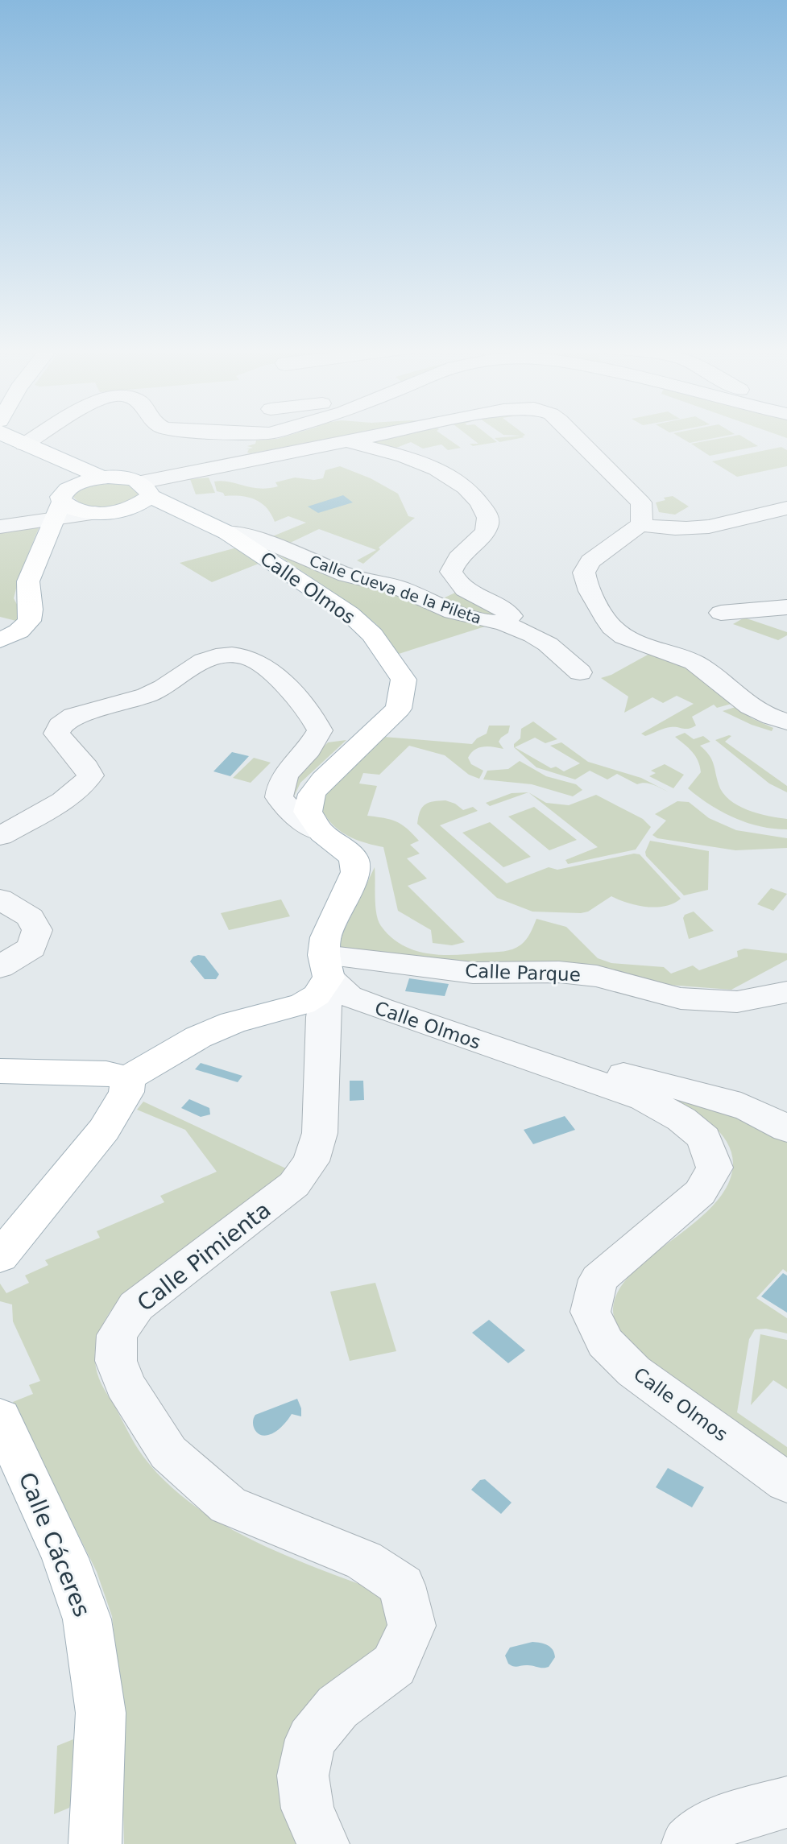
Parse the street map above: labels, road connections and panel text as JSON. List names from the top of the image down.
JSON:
{
  "streets": {
    "main road": ["Calle Olmos", "Calle Cáceres"],
    "street": ["Calle Cueva de la Pileta", "Calle Parque", "Calle Pimienta"]
  },
  "crossings": [
    ["Calle Olmos", "Calle Cueva de la Pileta"],
    ["Calle Olmos", "Calle Parque"],
    ["Calle Olmos", "Calle Pimienta"],
    ["Calle Parque", "Calle Pimienta"]
  ]
}
